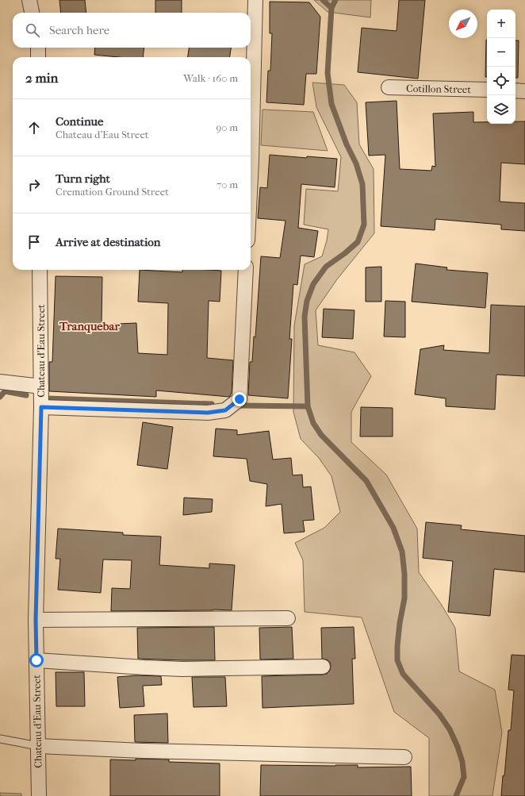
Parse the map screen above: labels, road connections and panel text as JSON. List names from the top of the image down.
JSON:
{
  "streets": {
    "street": ["Cotillon Street", "Chateau d'Eau Street"]
  },
  "districts": ["Tranquebar"],
  "north": "bottom left",
  "page": {
    "map_buttons": ["+", "−"],
    "search": "Search here",
    "heading": ["2 min", "Walk · 160 m"],
    "list": [
      ["Continue", "Chateau d'Eau Street", "90 m"],
      ["Turn right", "Cremation Ground Street", "70 m"],
      "Arrive at destination"
    ]
  }
}
